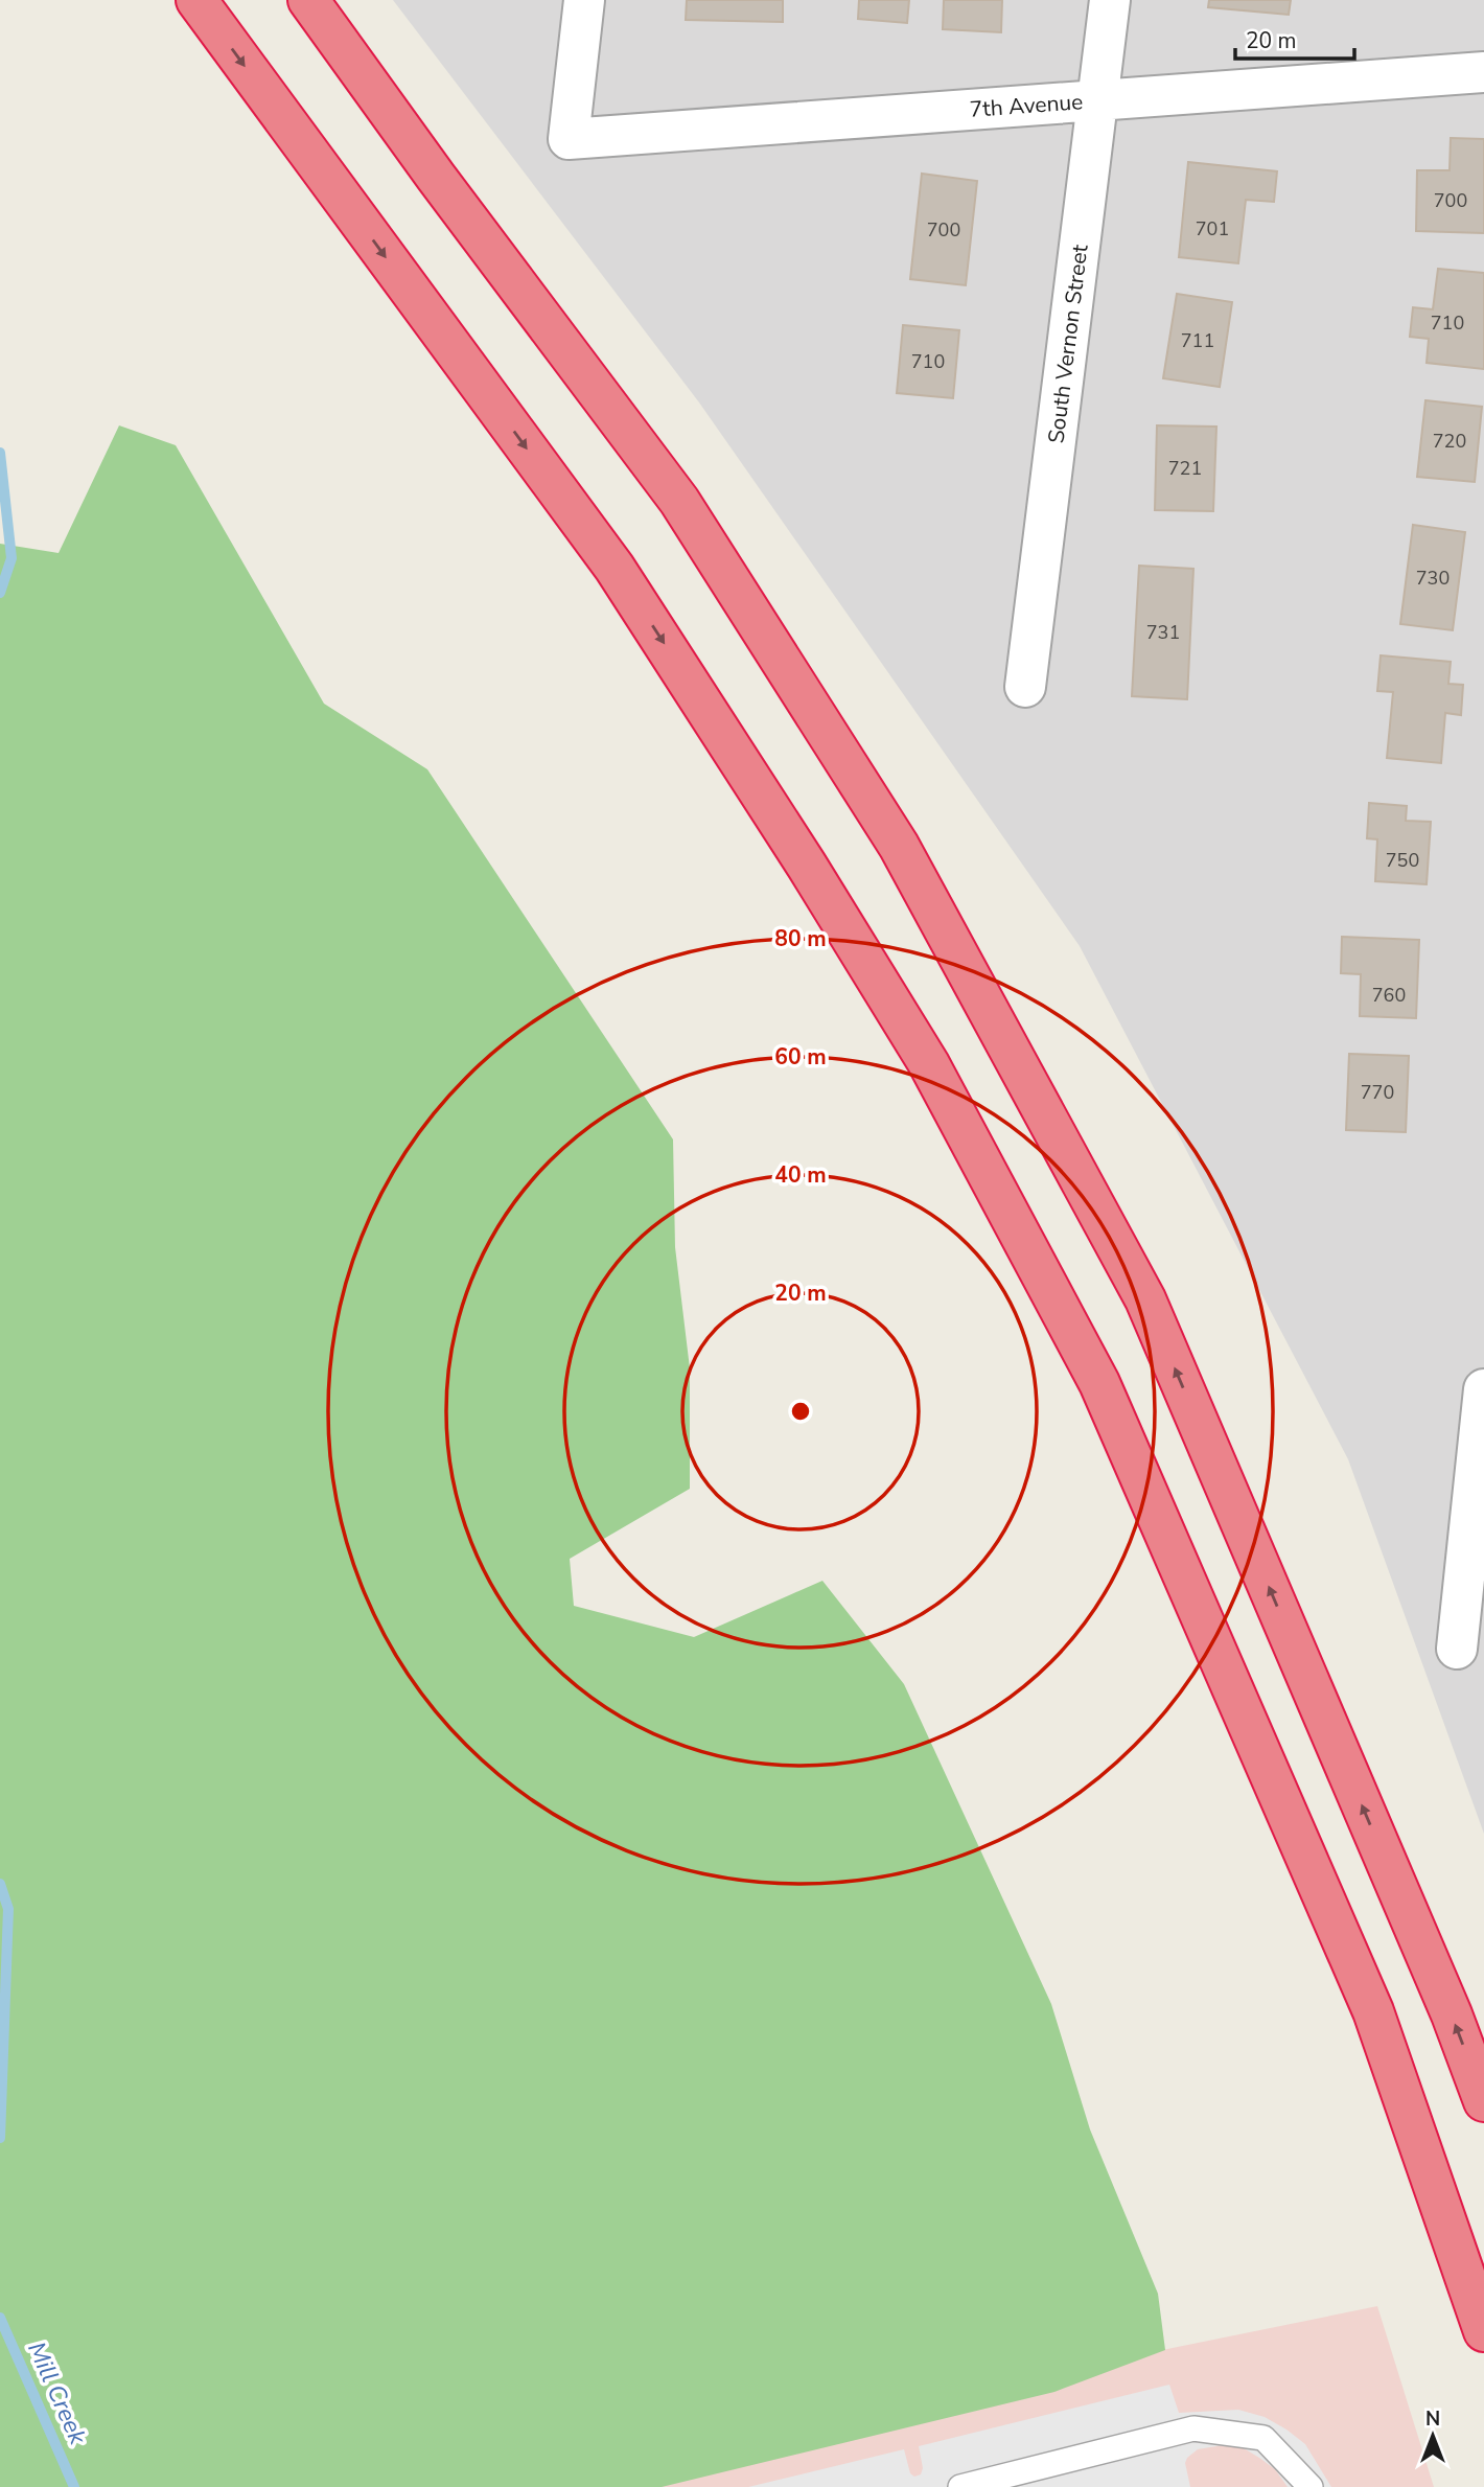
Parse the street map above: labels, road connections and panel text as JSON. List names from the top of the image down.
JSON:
{
  "streets": {
    "street": ["7th Avenue", "South Vernon Street"]
  },
  "crossings": [
    ["7th Avenue", "South Vernon Street"]
  ],
  "water": ["Mill Creek"],
  "house_numbers": [
    "700",
    "701",
    "700",
    "710",
    "711",
    "710",
    "720",
    "721",
    "730",
    "731",
    "750",
    "760",
    "770"
  ],
  "scale_bar": "20 m",
  "north": "top",
  "rings": [
    "80 m",
    "60 m",
    "40 m",
    "20 m"
  ]
}
